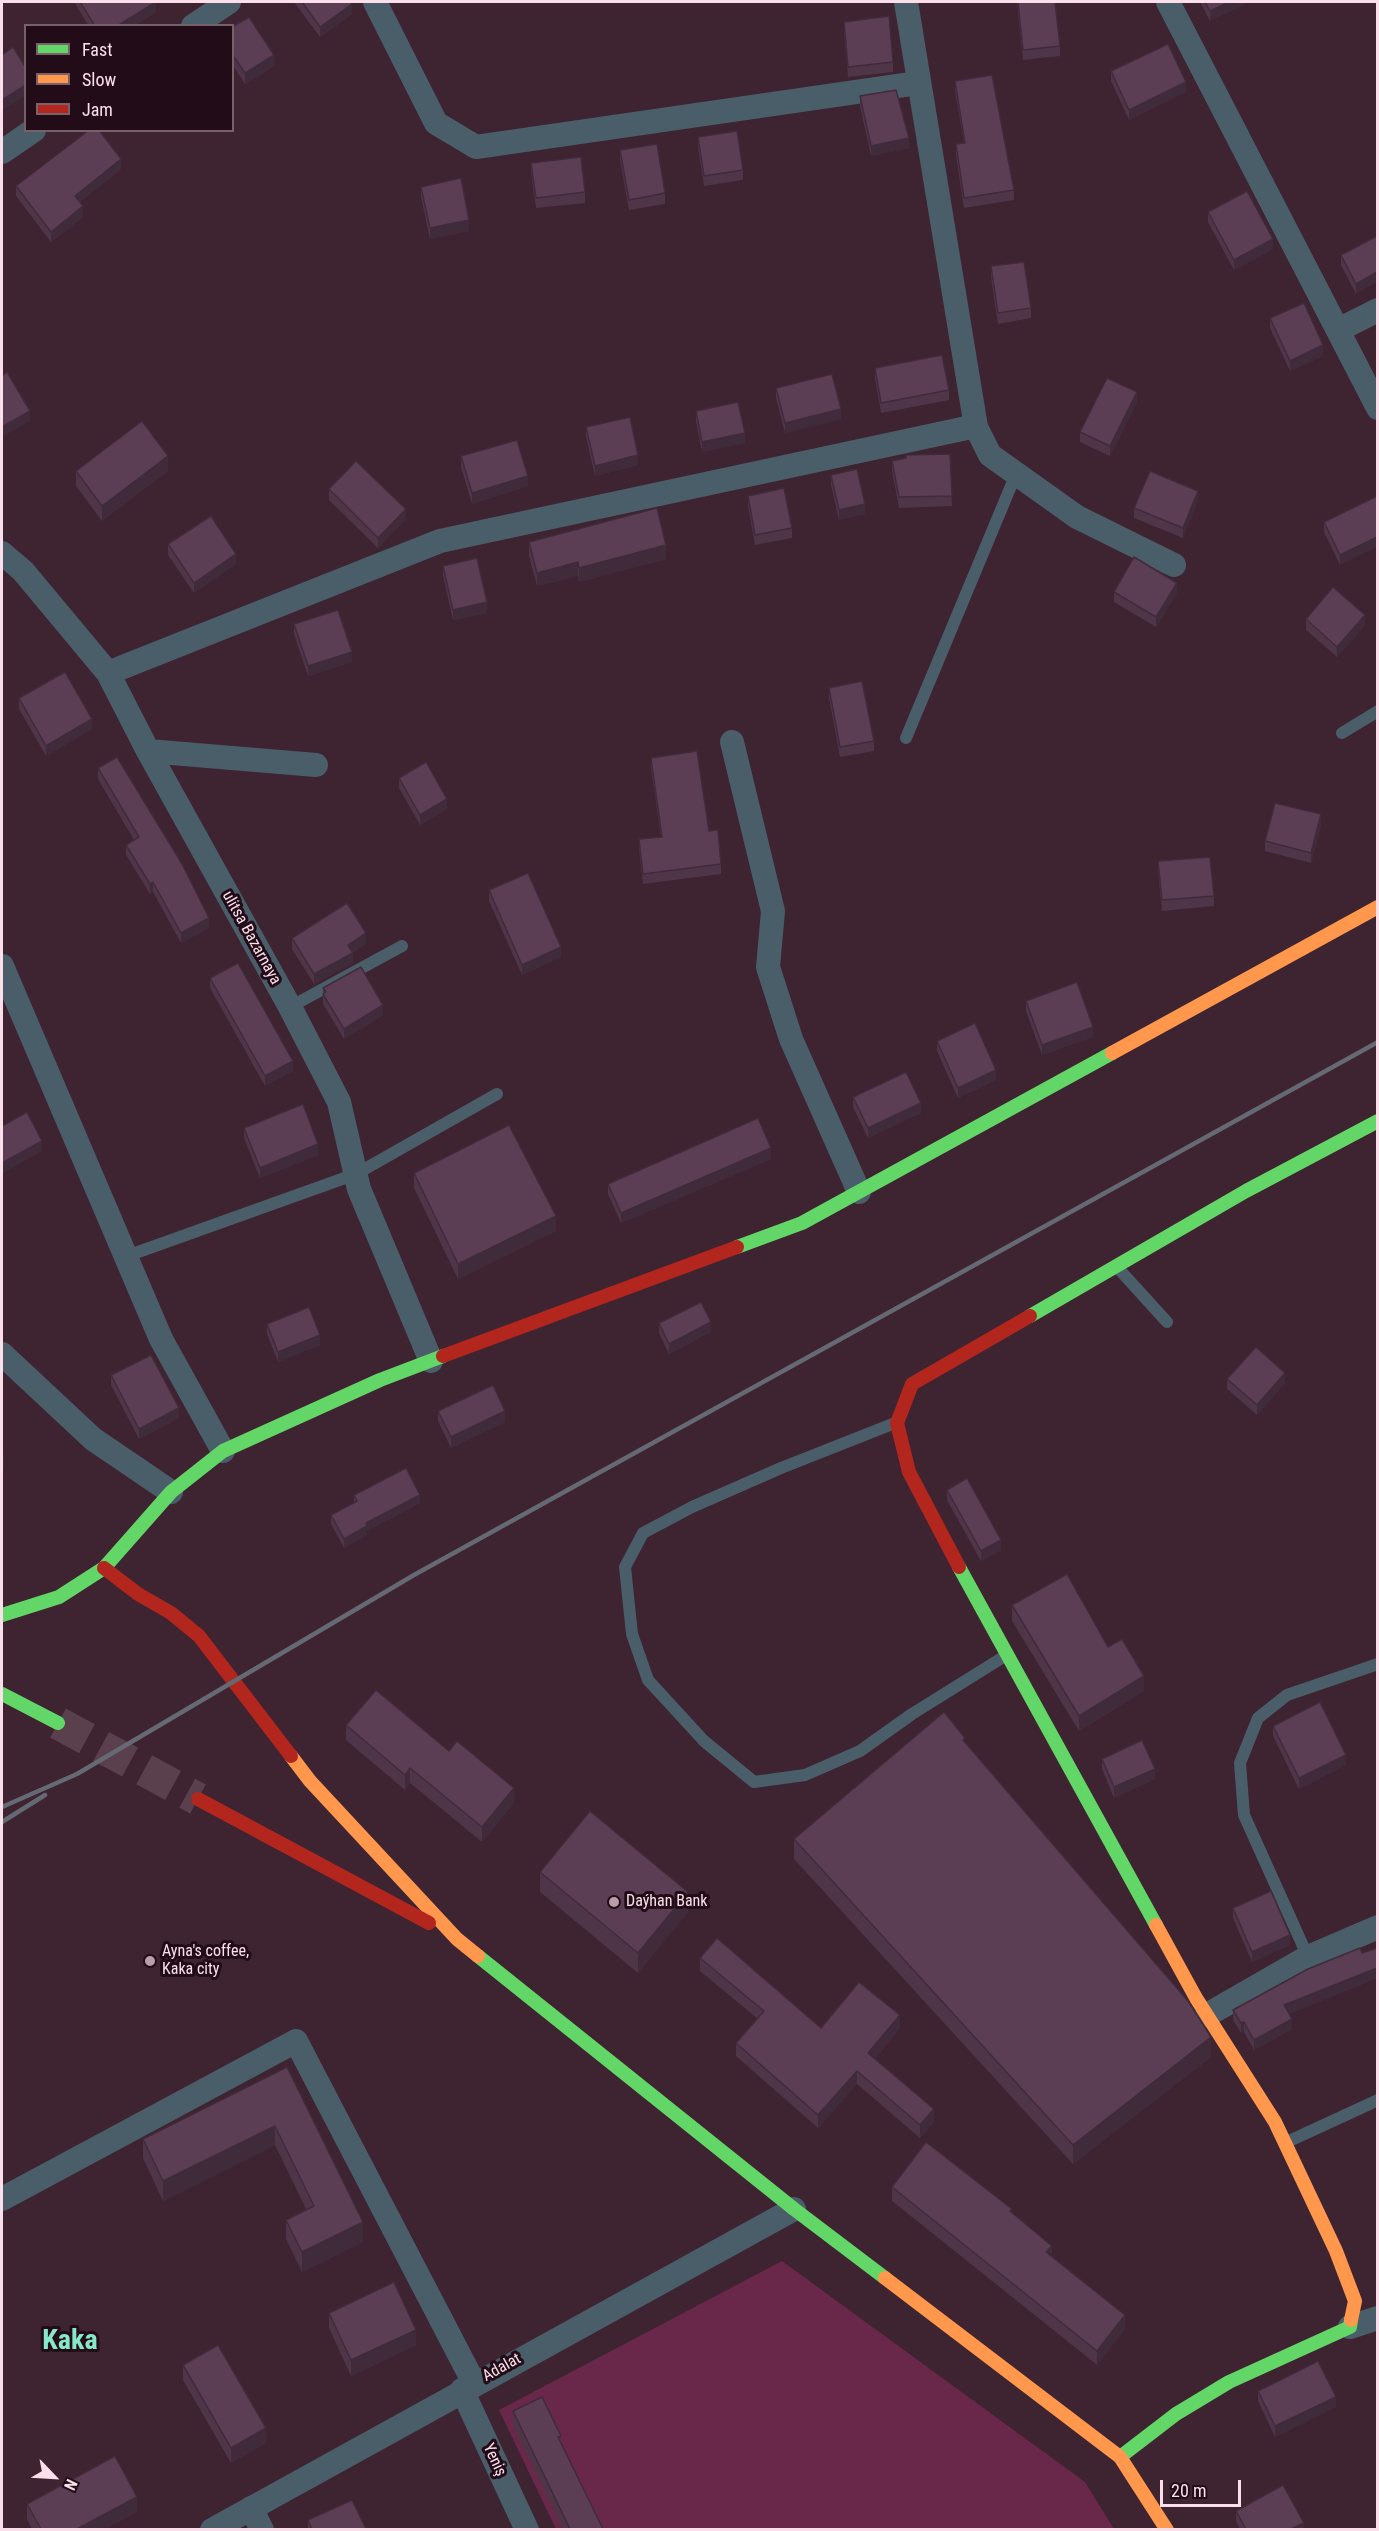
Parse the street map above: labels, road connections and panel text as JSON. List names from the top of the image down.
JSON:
{
  "streets": {
    "street": ["ulitsa Bazarnaya", "Adalat", "Yeniş"]
  },
  "crossings": [
    ["Adalat", "Yeniş"]
  ],
  "districts": ["Kaka"],
  "places": ["Daýhan Bank", "Ayna's coffee, Kaka city"],
  "legend": ["Fast", "Slow", "Jam"],
  "scale_bar": "20 m",
  "north": "bottom right"
}
